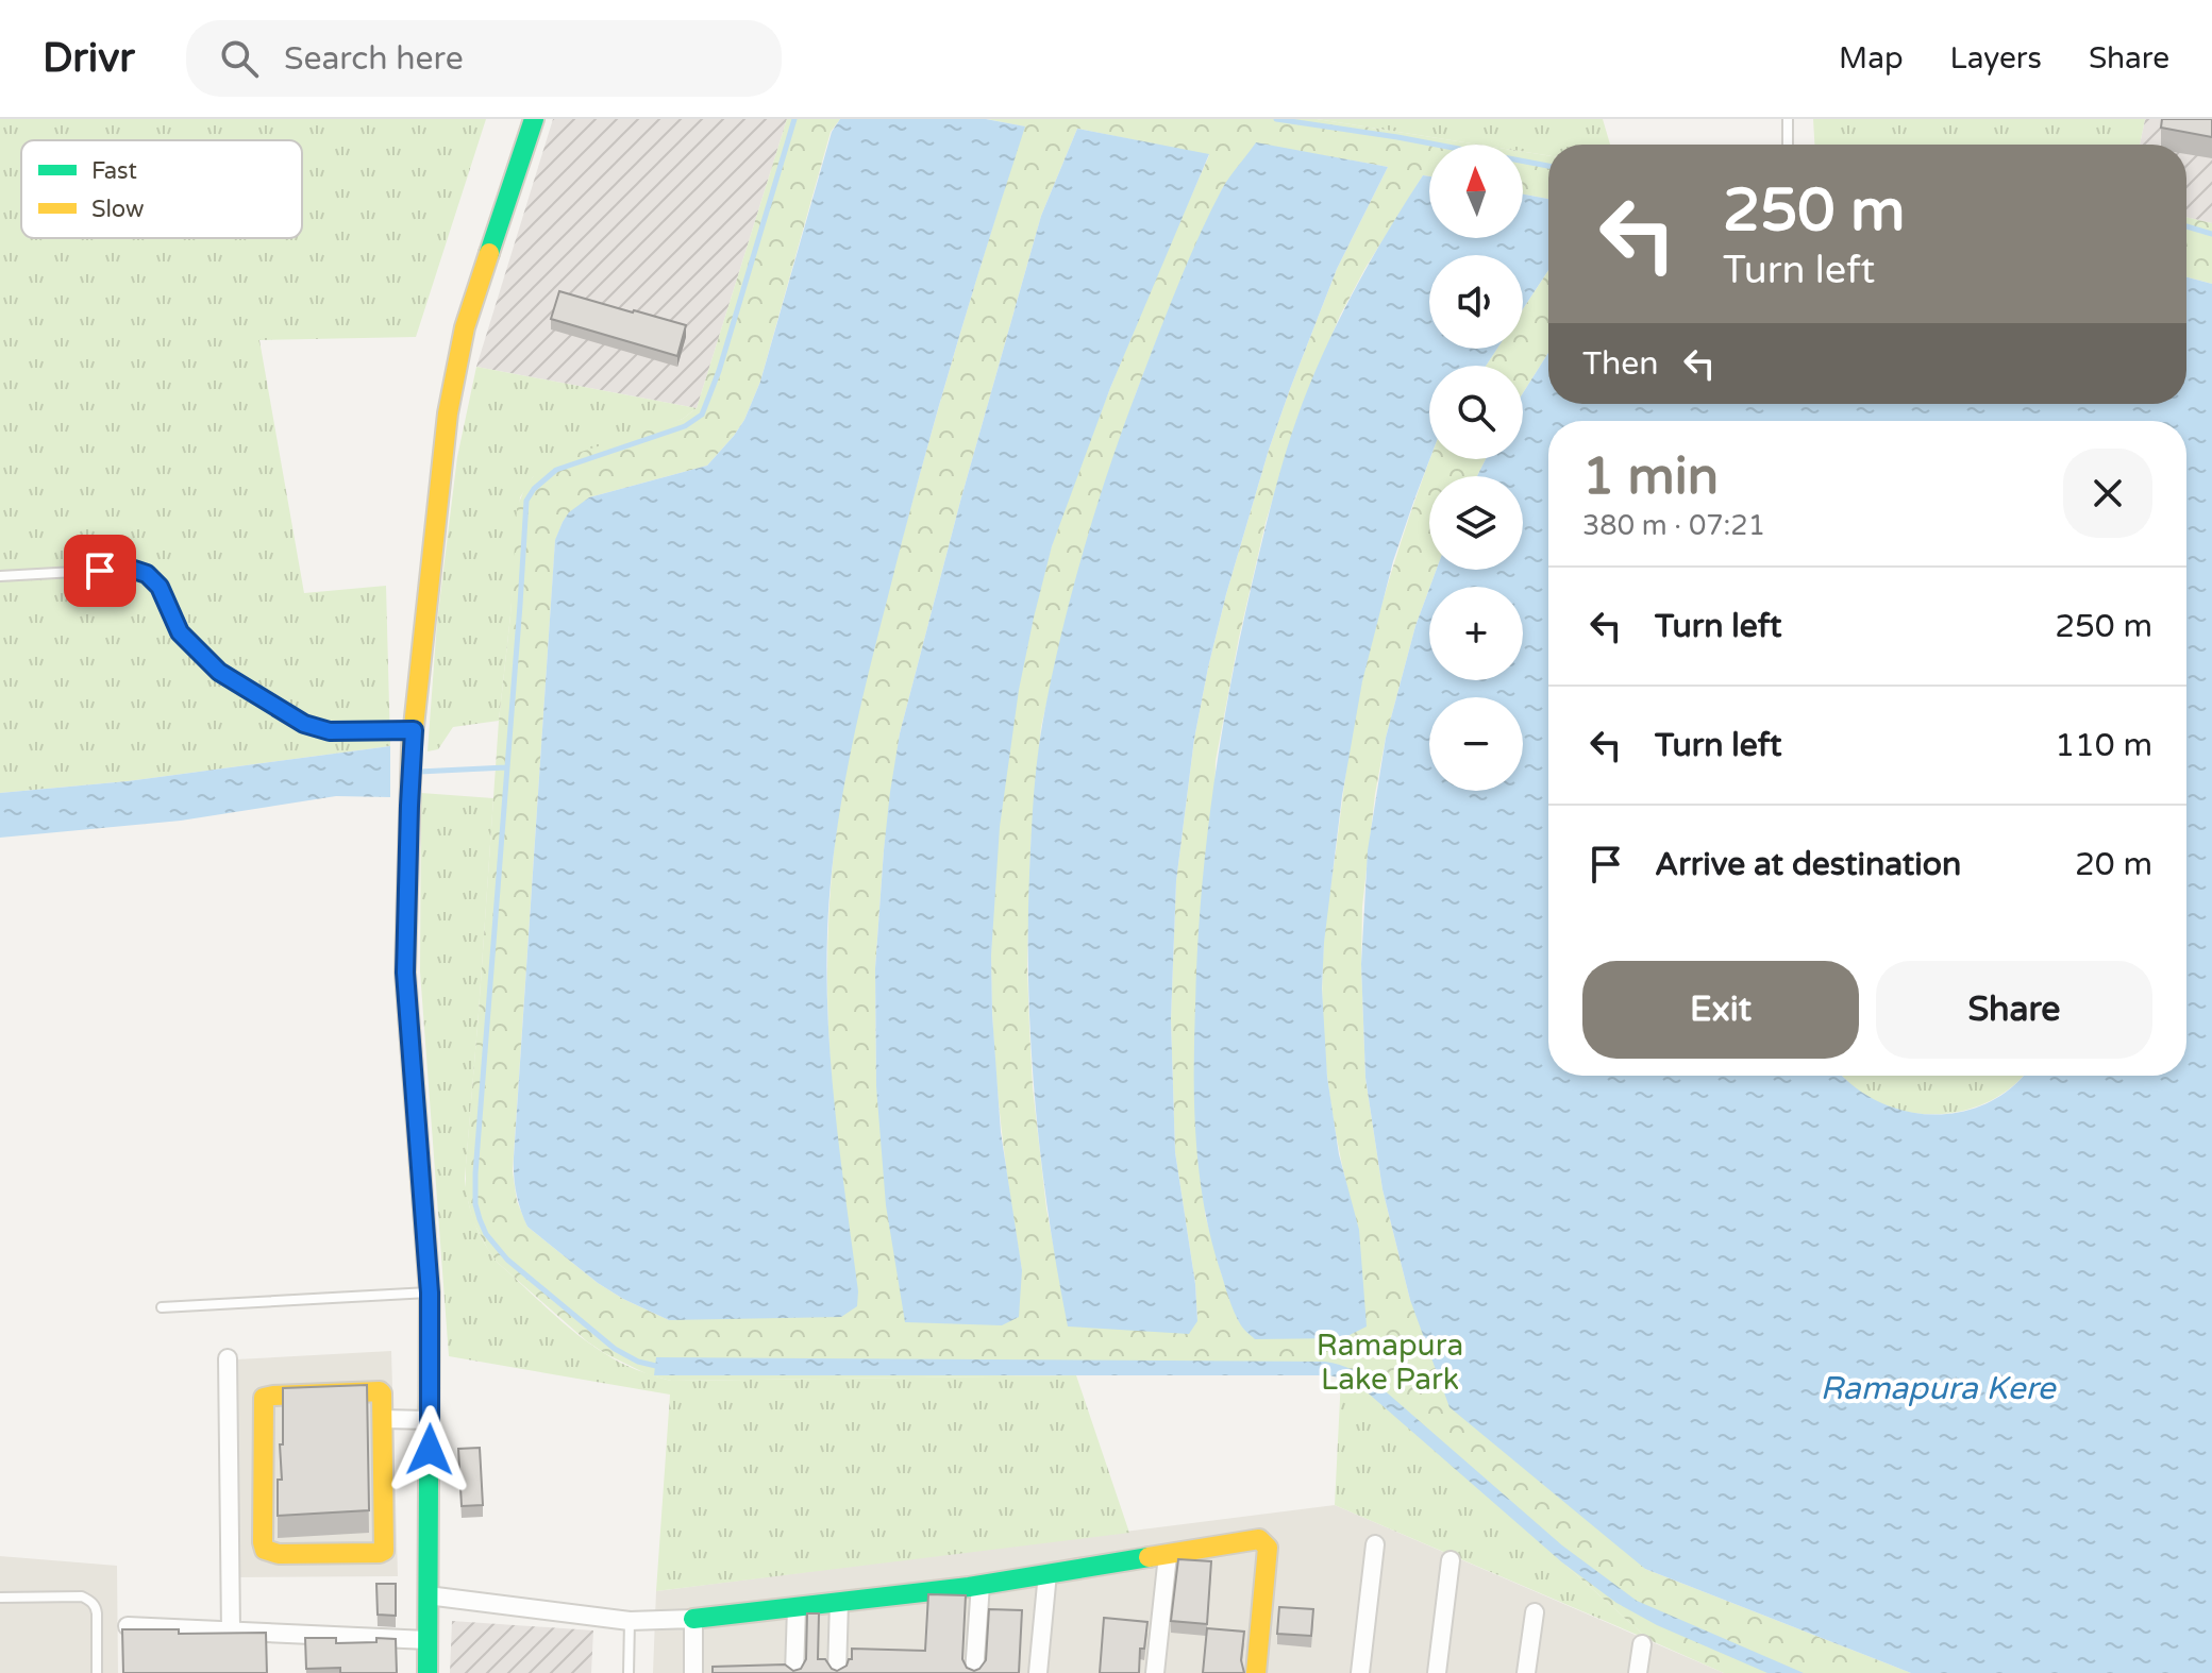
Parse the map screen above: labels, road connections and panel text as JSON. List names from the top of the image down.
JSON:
{
  "water": ["Ramapura Kere"],
  "parks": ["Ramapura Lake Park"],
  "legend": ["Fast", "Slow"],
  "north": "top",
  "page": {
    "header": "Drivr",
    "search": "Search here",
    "nav": ["Map", "Layers", "Share"],
    "map_buttons": ["+", "−"],
    "turn": ["250 m", "Turn left"],
    "then": "Then",
    "heading": ["1 min", "380 m · 07:21"],
    "list": [
      {
        "name": "Turn left",
        "value": "250 m"
      },
      {
        "name": "Turn left",
        "value": "110 m"
      },
      {
        "name": "Arrive at destination",
        "value": "20 m"
      }
    ],
    "buttons": ["Exit", "Share"]
  }
}
